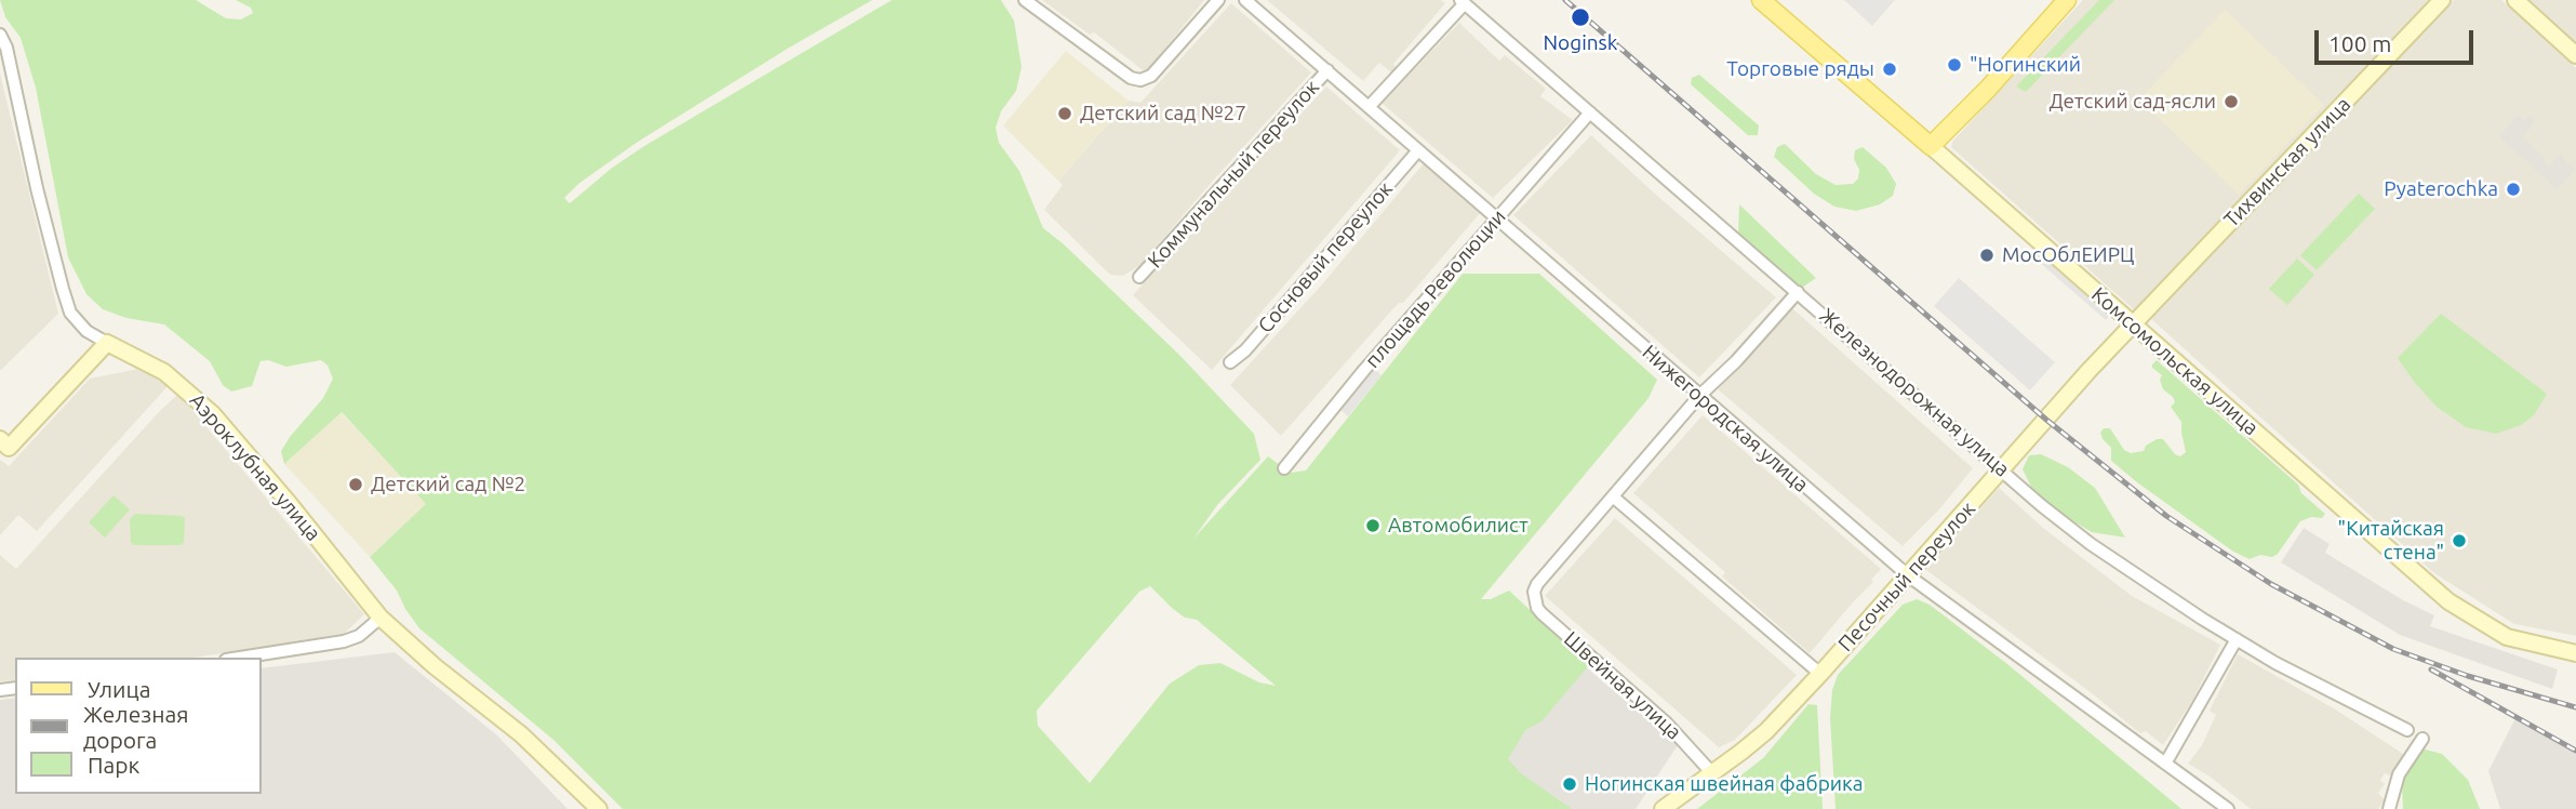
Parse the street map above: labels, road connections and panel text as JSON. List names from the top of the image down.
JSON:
{
  "streets": {
    "main road": ["Комсомольская улица"],
    "street": [
      "Тихвинская улица",
      "Коммунальный переулок",
      "Сосновый переулок",
      "площадь Революции",
      "Железнодорожная улица",
      "Нижегородская улица",
      "Аэроклубная улица",
      "Песочный переулок",
      "Швейная улица"
    ]
  },
  "crossings": [
    ["Тихвинская улица", "Комсомольская улица"],
    ["Тихвинская улица", "Песочный переулок"],
    ["Коммунальный переулок", "Нижегородская улица"],
    ["Сосновый переулок", "Нижегородская улица"],
    ["площадь Революции", "Железнодорожная улица"],
    ["площадь Революции", "Нижегородская улица"],
    ["Комсомольская улица", "Песочный переулок"],
    ["Железнодорожная улица", "Песочный переулок"],
    ["Нижегородская улица", "Песочный переулок"],
    ["Песочный переулок", "Швейная улица"]
  ],
  "places": [
    "Noginsk",
    "\"Ногинский",
    "Торговые ряды",
    "Детский сад-ясли",
    "Детский сад №27",
    "Pyaterochka",
    "МосОблЕИРЦ",
    "Детский сад №2",
    "Автомобилист",
    "\"Китайская стена\"",
    "Ногинская швейная фабрика"
  ],
  "legend": ["Улица", "Железная дорога", "Парк"],
  "scale_bar": "100 m"
}
